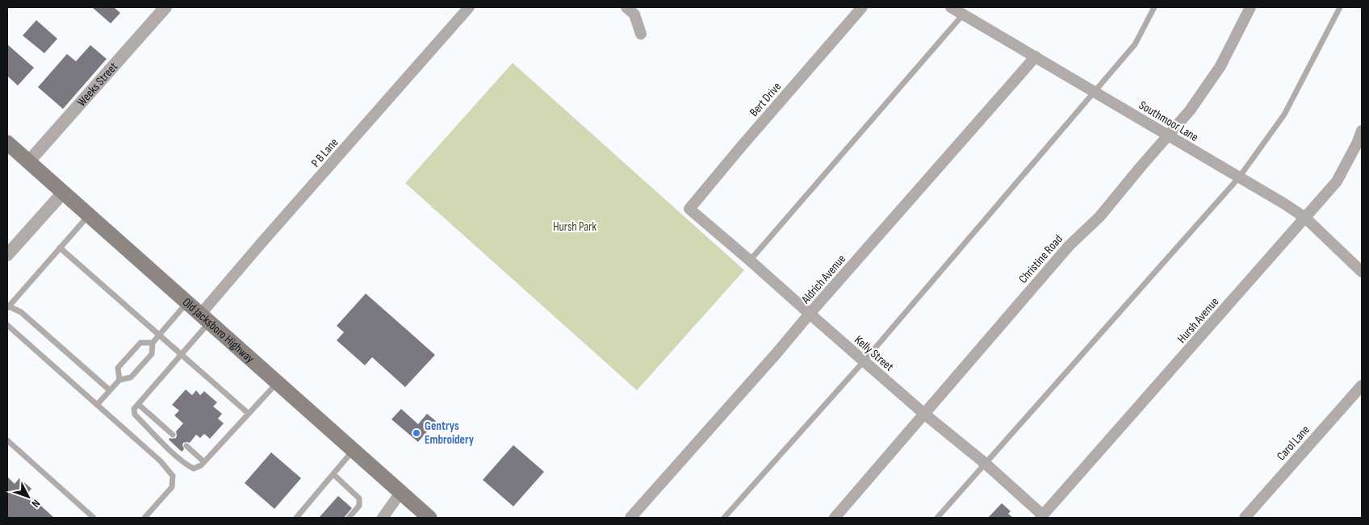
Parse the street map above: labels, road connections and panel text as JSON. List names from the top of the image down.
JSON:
{
  "streets": {
    "main road": ["Old Jacksboro Highway"],
    "street": [
      "Weeks Street",
      "Bert Drive",
      "Southmoor Lane",
      "P B Lane",
      "Christine Road",
      "Aldrich Avenue",
      "Hursh Avenue",
      "Kelly Street",
      "Carol Lane"
    ]
  },
  "crossings": [
    ["Weeks Street", "Old Jacksboro Highway"],
    ["Bert Drive", "Kelly Street"],
    ["Southmoor Lane", "Christine Road"],
    ["Southmoor Lane", "Aldrich Avenue"],
    ["Southmoor Lane", "Hursh Avenue"],
    ["P B Lane", "Old Jacksboro Highway"],
    ["Christine Road", "Kelly Street"],
    ["Aldrich Avenue", "Kelly Street"],
    ["Hursh Avenue", "Kelly Street"]
  ],
  "parks": ["Hursh Park"],
  "places": ["Gentrys Embroidery"],
  "north": "bottom right"
}
